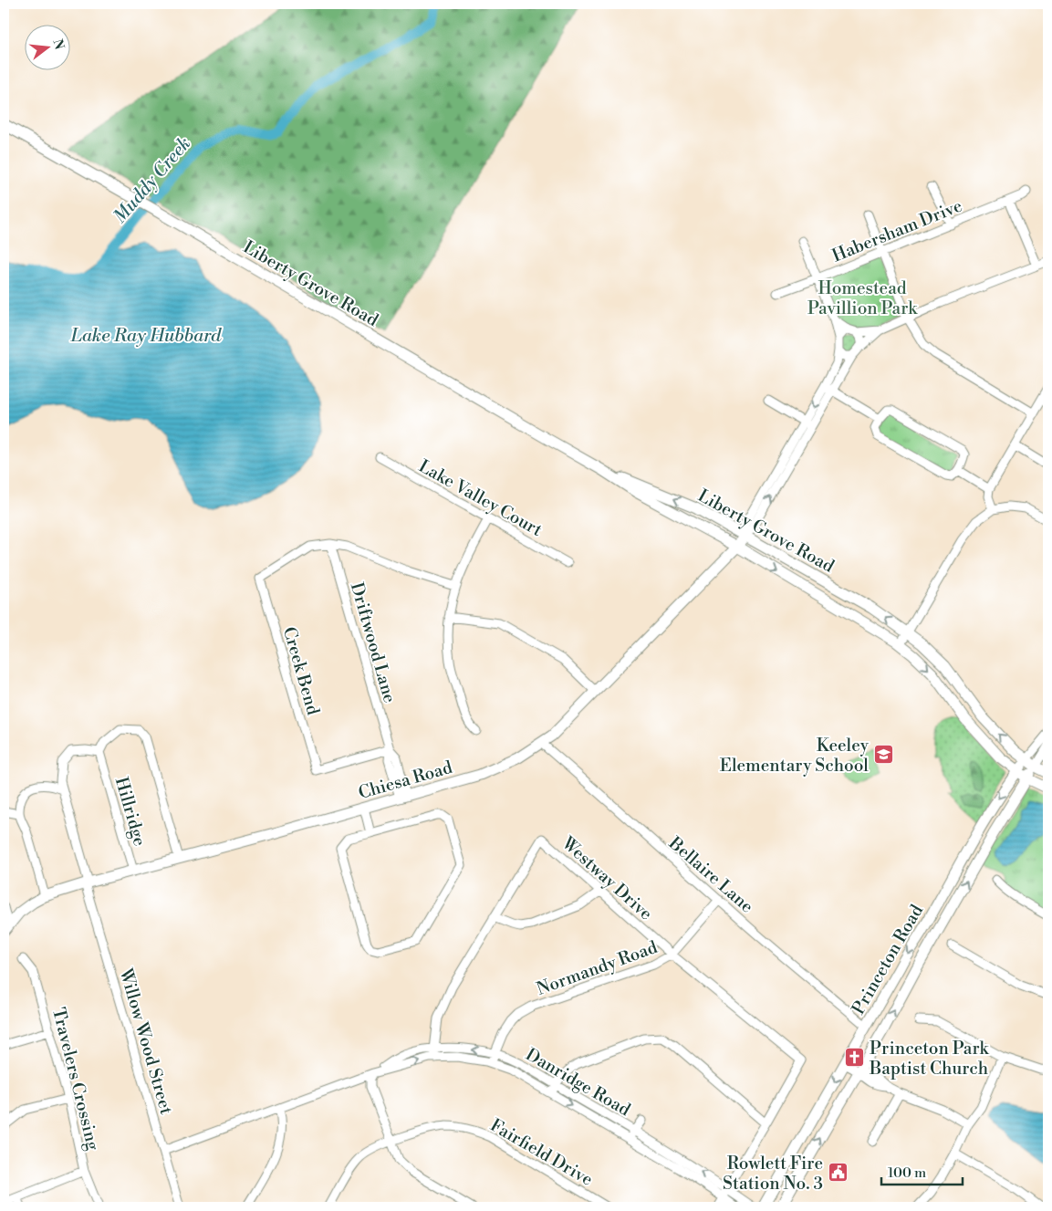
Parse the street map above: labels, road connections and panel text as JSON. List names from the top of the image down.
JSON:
{
  "streets": {
    "main road": ["Liberty Grove Road", "Chiesa Road", "Princeton Road"],
    "street": [
      "Habersham Drive",
      "Lake Valley Court",
      "Driftwood Lane",
      "Creek Bend",
      "Hillridge",
      "Bellaire Lane",
      "Westway Drive",
      "Normandy Road",
      "Willow Wood Street",
      "Travelers Crossing",
      "Danridge Road",
      "Fairfield Drive"
    ]
  },
  "crossings": [
    ["Liberty Grove Road", "Chiesa Road"],
    ["Liberty Grove Road", "Princeton Road"],
    ["Driftwood Lane", "Creek Bend"],
    ["Driftwood Lane", "Chiesa Road"],
    ["Chiesa Road", "Hillridge"],
    ["Chiesa Road", "Bellaire Lane"],
    ["Chiesa Road", "Willow Wood Street"],
    ["Hillridge", "Willow Wood Street"],
    ["Bellaire Lane", "Princeton Road"],
    ["Bellaire Lane", "Normandy Road"],
    ["Westway Drive", "Normandy Road"],
    ["Westway Drive", "Danridge Road"],
    ["Normandy Road", "Danridge Road"],
    ["Willow Wood Street", "Danridge Road"]
  ],
  "water": ["Muddy Creek", "Lake Ray Hubbard"],
  "parks": ["Homestead Pavillion Park"],
  "places": {
    "school or university": ["Keeley Elementary School"],
    "church": ["Princeton Park Baptist Church"],
    "public building": ["Rowlett Fire Station No. 3"]
  },
  "scale_bar": "100 m",
  "north": "right"
}
